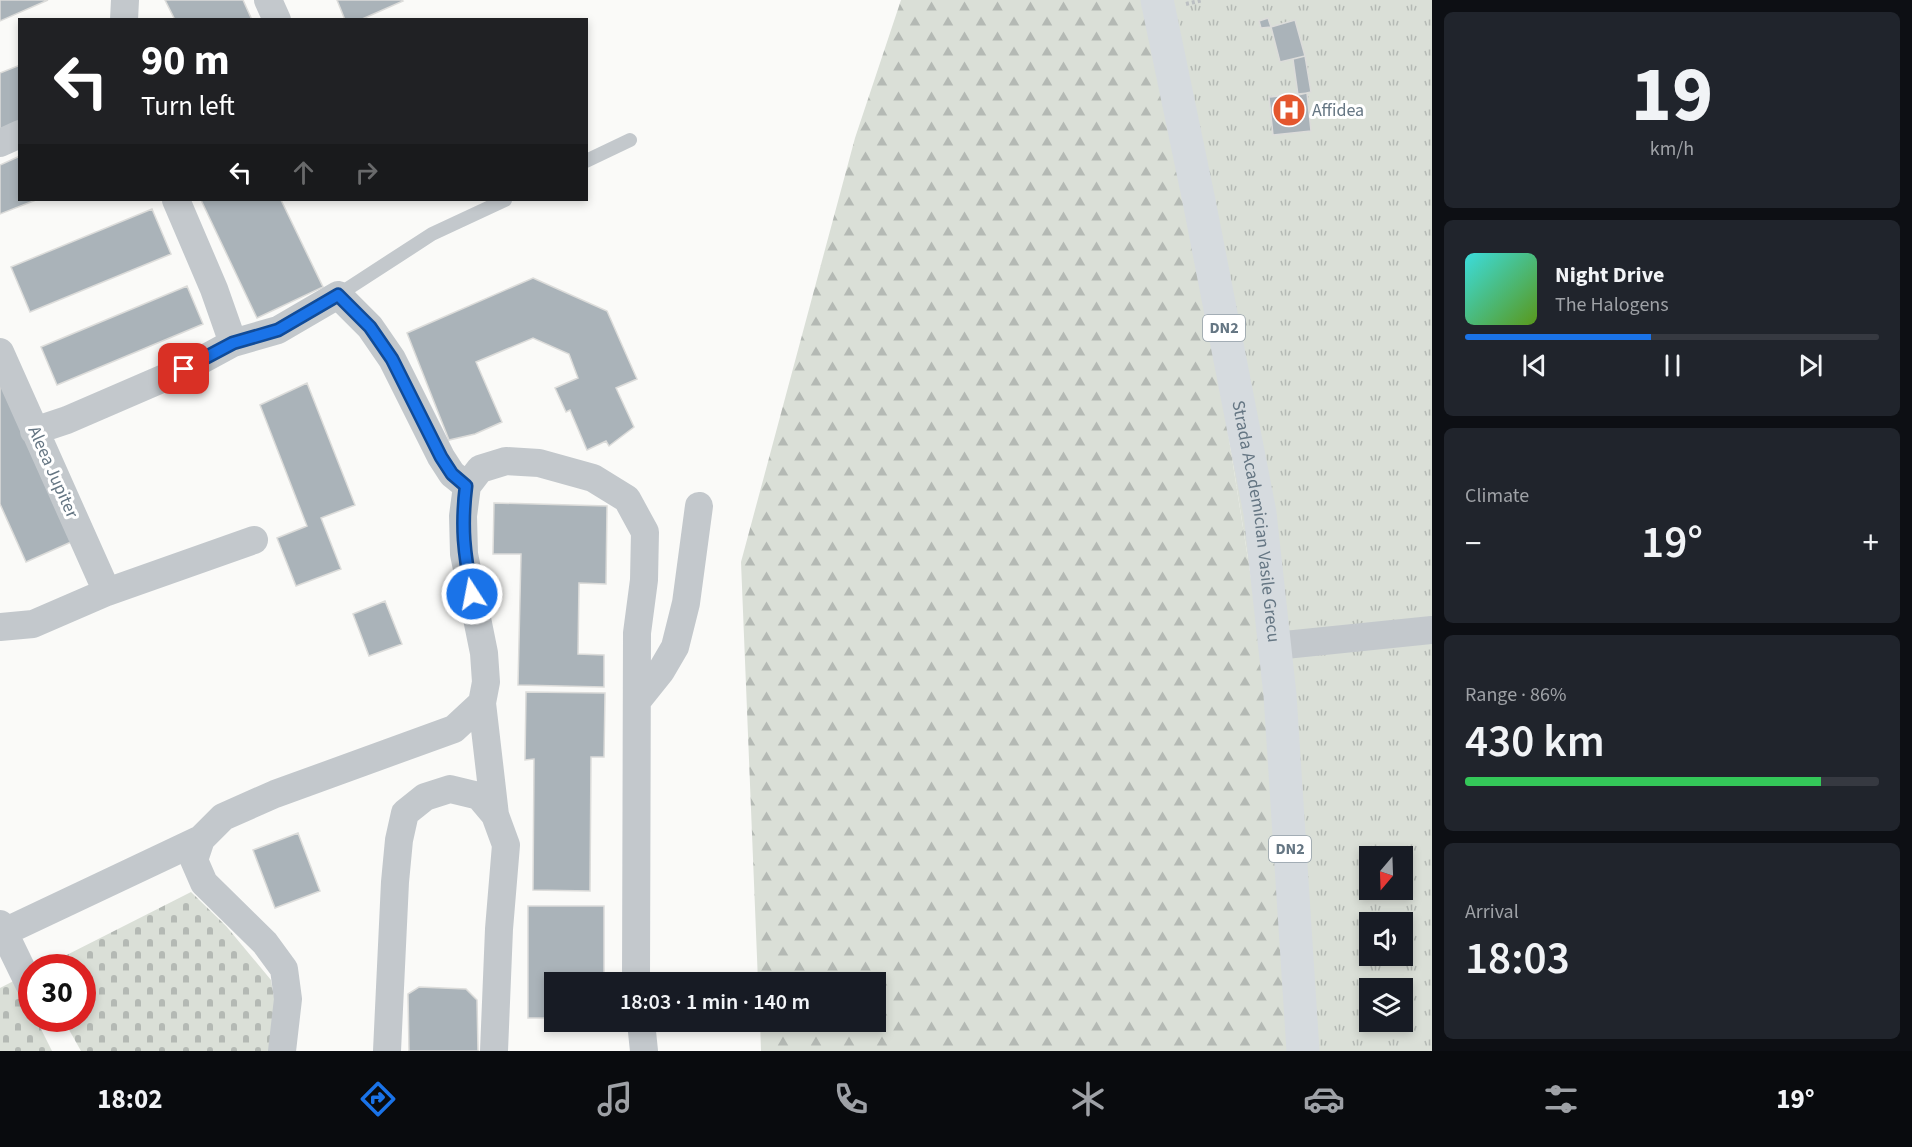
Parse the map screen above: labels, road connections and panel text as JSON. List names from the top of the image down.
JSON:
{
  "streets": {
    "main road": ["DN2", "Strada Academician Vasile Grecu"],
    "street": ["Aleea Jupiter"]
  },
  "places": {
    "hospital": ["Affidea"]
  },
  "north": "bottom",
  "page": {
    "tile": [
      ["19", "km/h"],
      "Climate",
      ["Range · 86%", "430 km"],
      ["Arrival", "18:03"]
    ],
    "turn": ["90 m", "Turn left"],
    "song": ["Night Drive", "The Halogens"],
    "heat": ["−", "19°", "+"],
    "limit": "30",
    "trip": "18:03 · 1 min · 140 m",
    "tabs": ["18:02", "19°"]
  }
}
